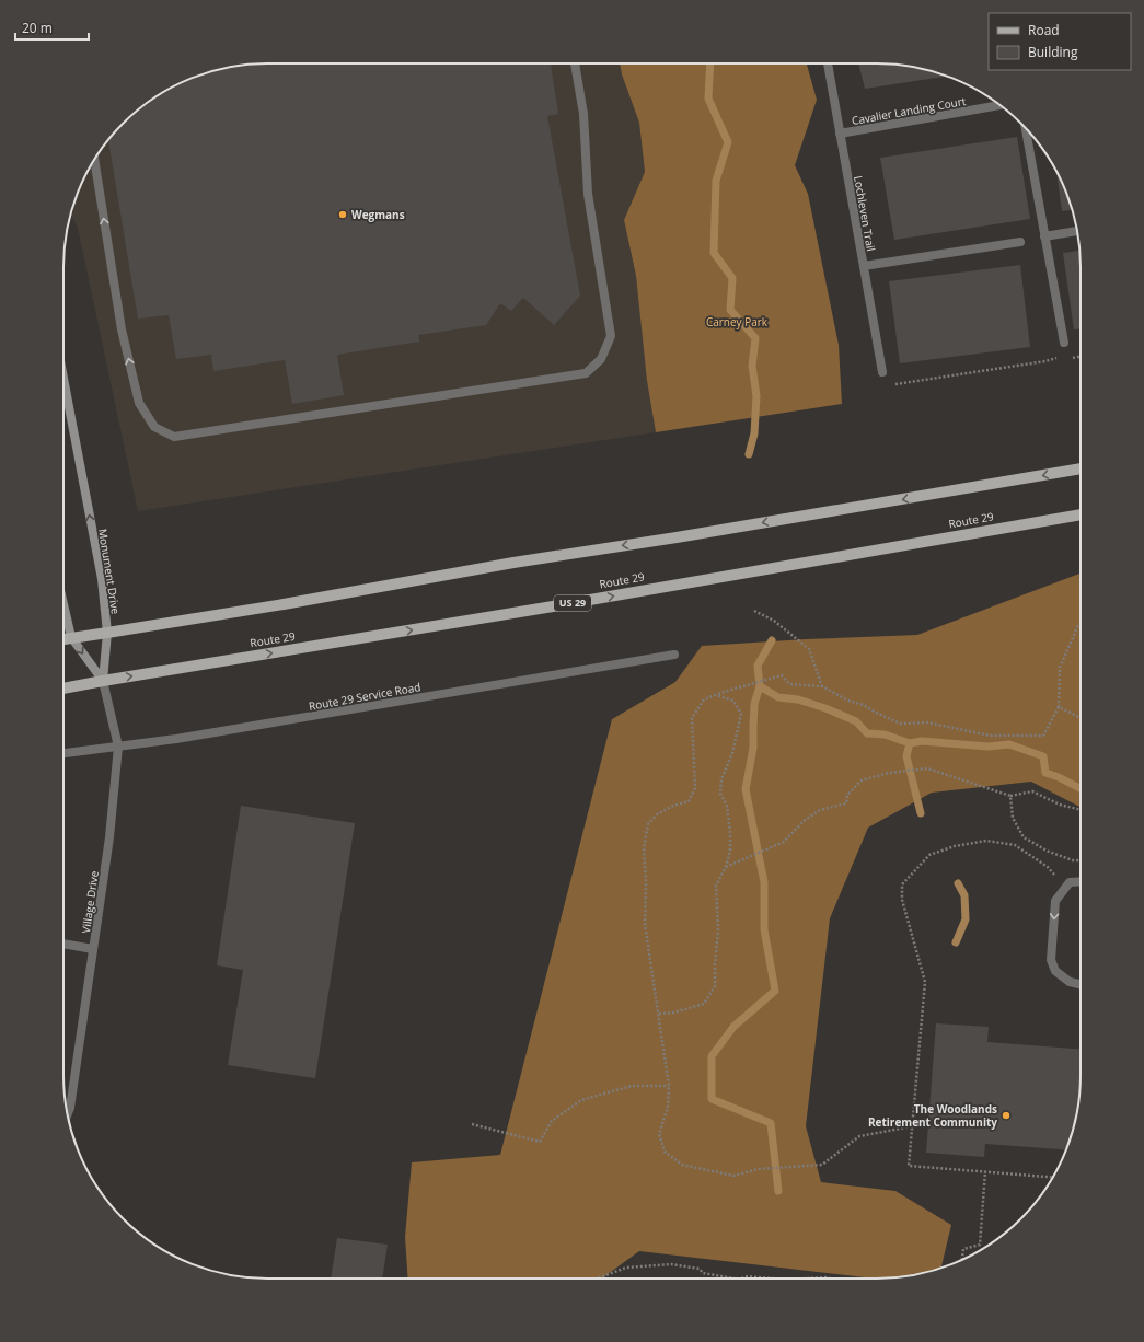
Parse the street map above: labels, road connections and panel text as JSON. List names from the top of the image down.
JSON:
{
  "streets": {
    "main road": ["Route 29", "Monument Drive", "US 29"],
    "street": [
      "Cavalier Landing Court",
      "Lochleven Trail",
      "Route 29 Service Road",
      "Village Drive"
    ]
  },
  "crossings": [
    ["Cavalier Landing Court", "Lochleven Trail"],
    ["Route 29", "Monument Drive"],
    ["Route 29", "Village Drive"],
    ["Monument Drive", "Village Drive"],
    ["Route 29 Service Road", "Village Drive"]
  ],
  "one_way": ["Monument Drive"],
  "parks": ["Carney Park"],
  "places": ["Wegmans", "The Woodlands Retirement Community"],
  "legend": ["Road", "Building"],
  "scale_bar": "20 m"
}
